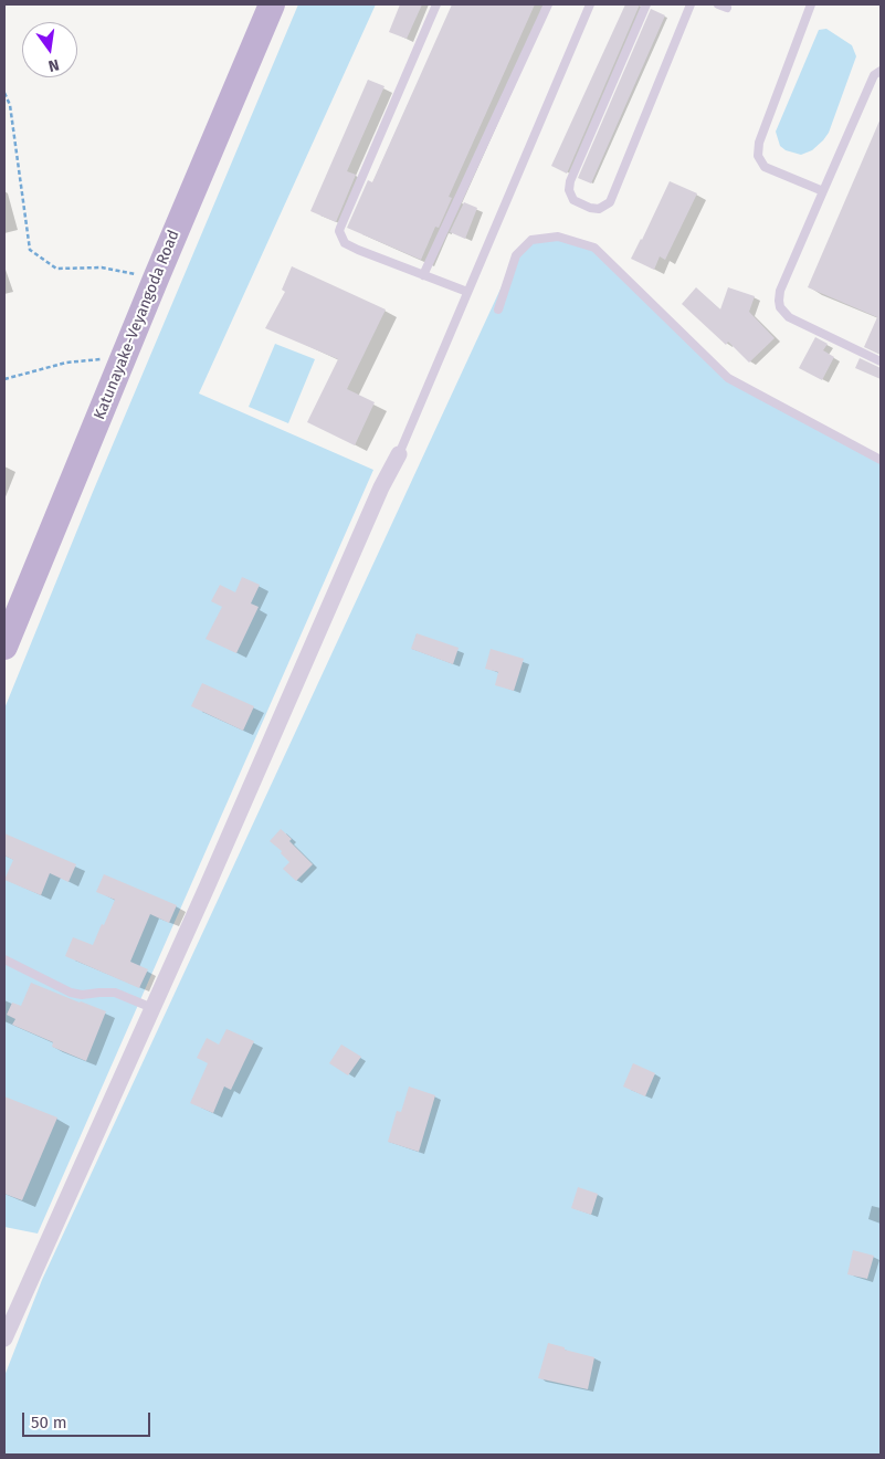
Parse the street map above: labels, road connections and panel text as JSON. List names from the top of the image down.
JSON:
{
  "streets": {
    "main road": ["Katunayake-Veyangoda Road"]
  },
  "scale_bar": "50 m",
  "north": "bottom"
}
